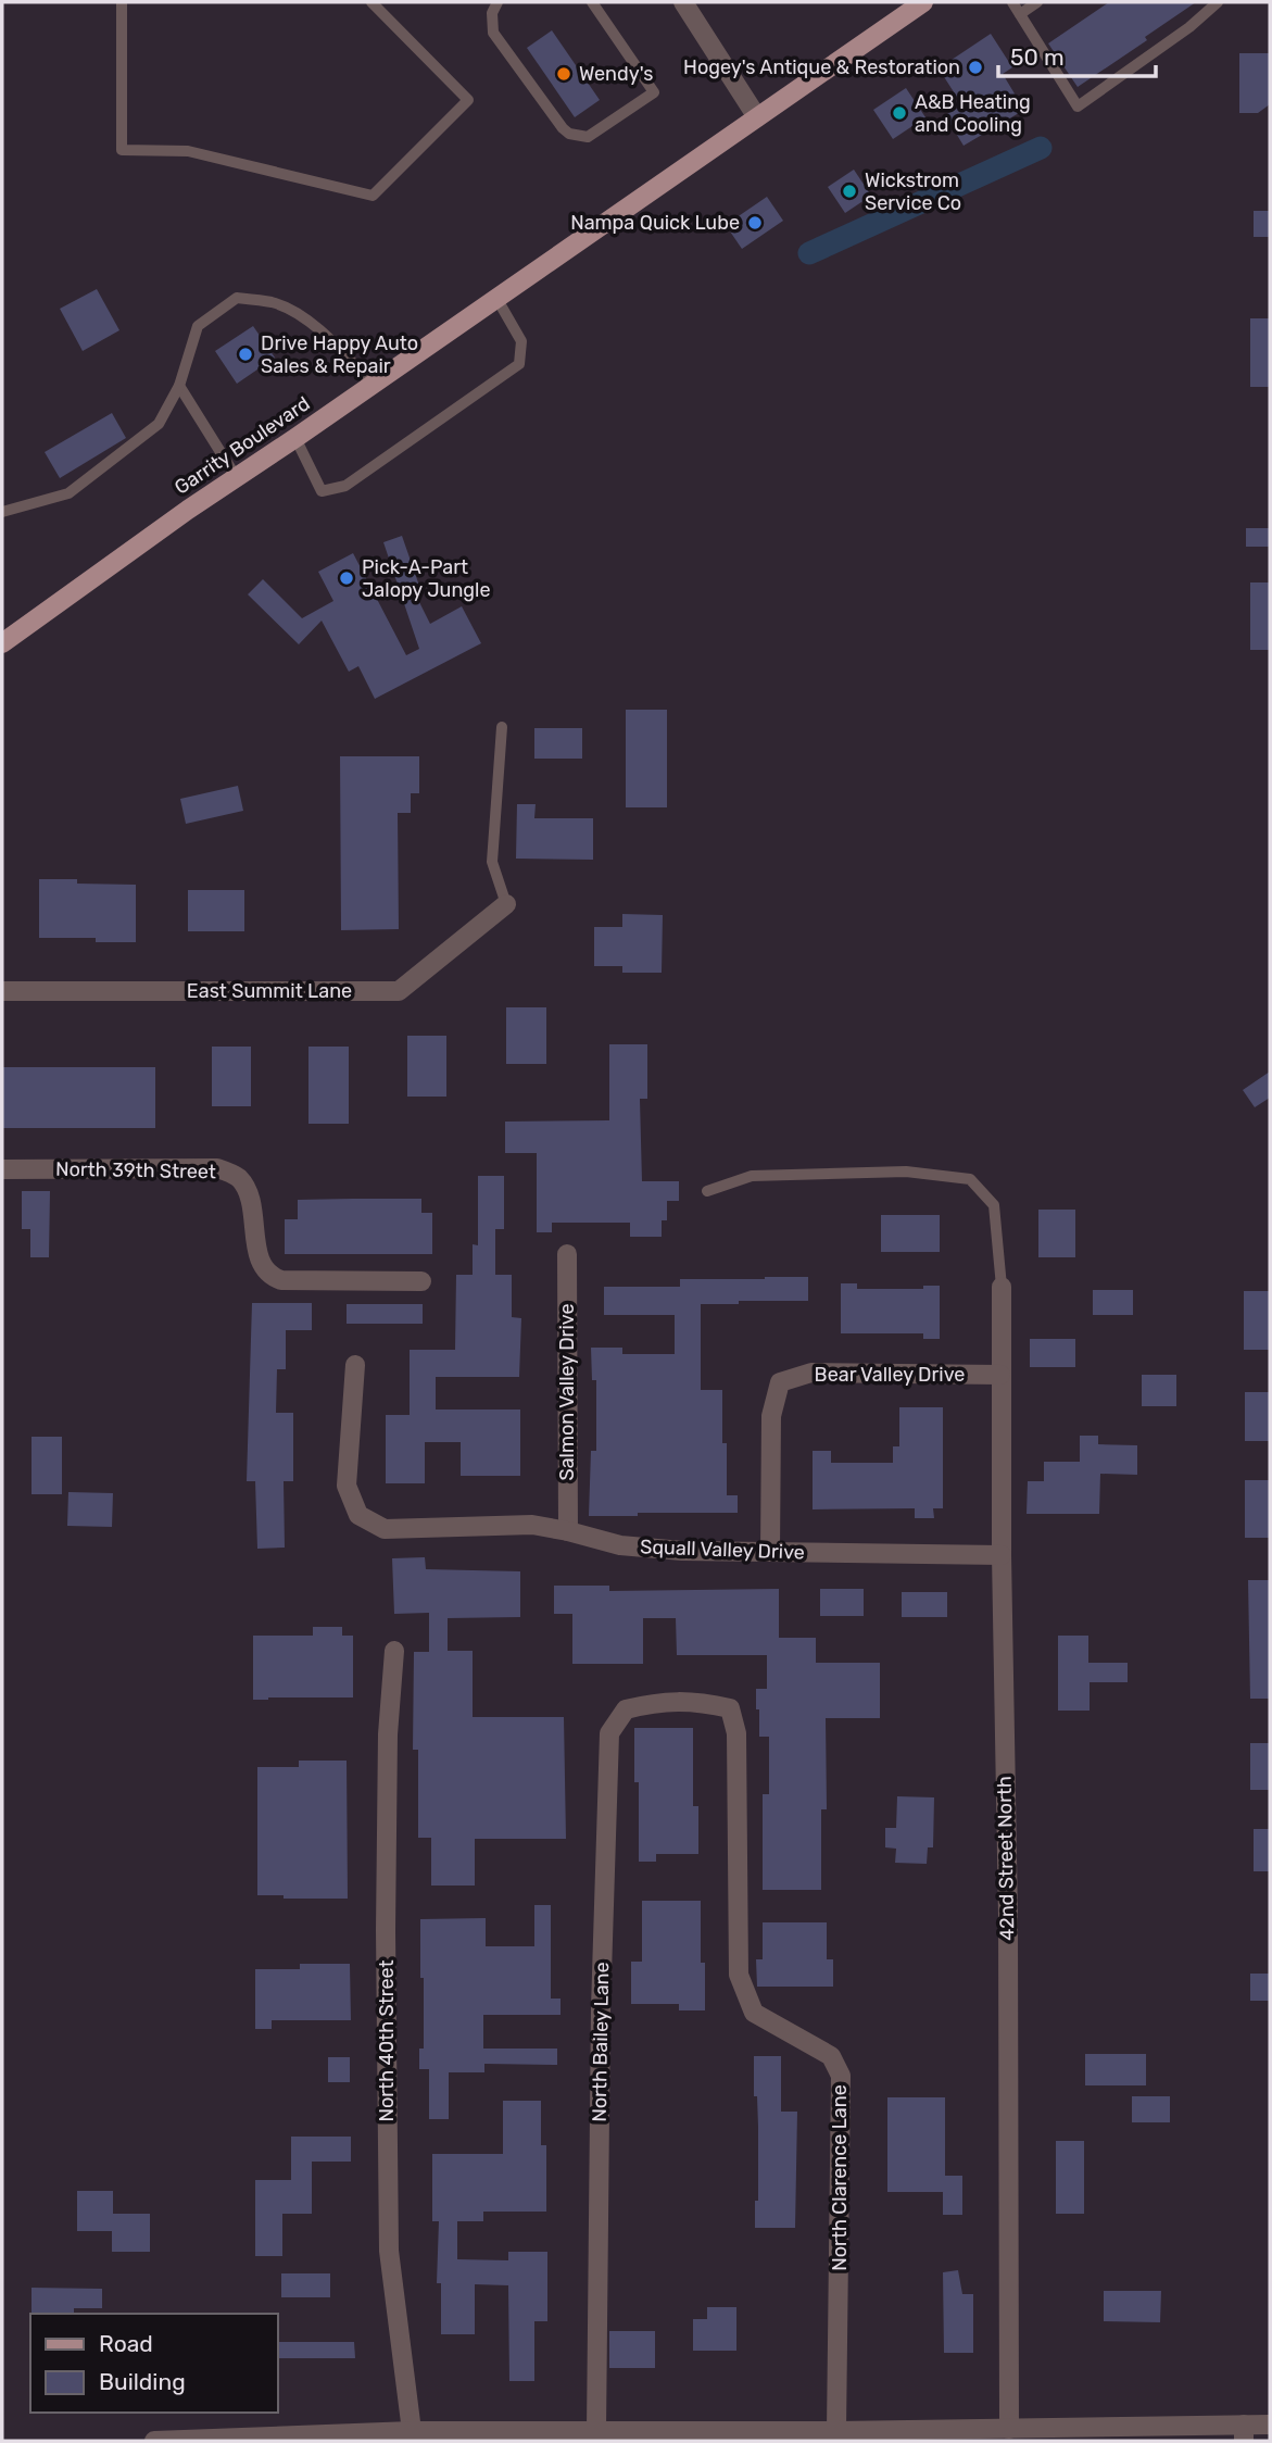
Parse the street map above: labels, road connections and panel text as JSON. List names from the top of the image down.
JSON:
{
  "streets": {
    "main road": ["Garrity Boulevard"],
    "street": [
      "East Summit Lane",
      "North 39th Street",
      "Bear Valley Drive",
      "Salmon Valley Drive",
      "Squall Valley Drive",
      "42nd Street North",
      "North 40th Street",
      "North Bailey Lane",
      "North Clarence Lane"
    ]
  },
  "crossings": [
    ["Bear Valley Drive", "Squall Valley Drive"],
    ["Bear Valley Drive", "42nd Street North"],
    ["Salmon Valley Drive", "Squall Valley Drive"],
    ["Squall Valley Drive", "42nd Street North"],
    ["North Bailey Lane", "North Clarence Lane"]
  ],
  "places": [
    "Hogey's Antique & Restoration",
    "Wendy's",
    "A&B Heating and Cooling",
    "Wickstrom Service Co",
    "Nampa Quick Lube",
    "Drive Happy Auto Sales & Repair",
    "Pick-A-Part Jalopy Jungle"
  ],
  "legend": ["Road", "Building"],
  "scale_bar": "50 m"
}
